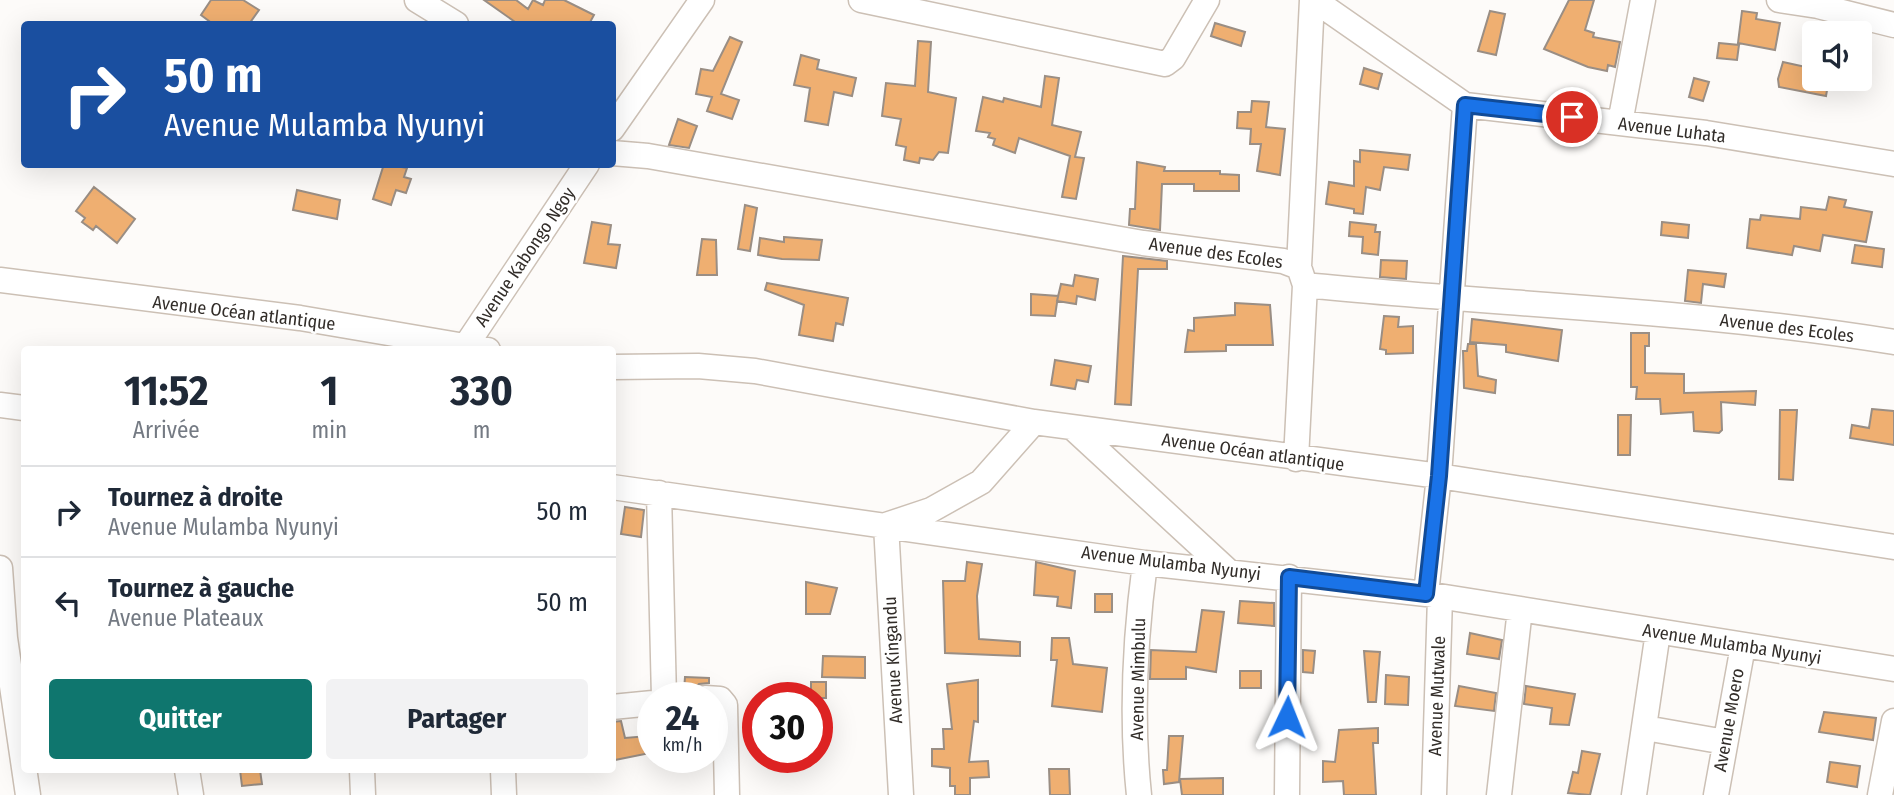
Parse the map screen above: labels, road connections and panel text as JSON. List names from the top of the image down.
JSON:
{
  "streets": {
    "street": [
      "Avenue Luhata",
      "Avenue des Ecoles",
      "Avenue Kabongo Ngoy",
      "Avenue Océan atlantique",
      "Avenue Mulamba Nyunyi",
      "Avenue Kingandu",
      "Avenue Mimbulu",
      "Avenue Mutwale",
      "Avenue Moero"
    ]
  },
  "crossings": [
    ["Avenue Luhata", "Avenue Mutwale"],
    ["Avenue des Ecoles", "Avenue Mutwale"],
    ["Avenue Océan atlantique", "Avenue Mutwale"],
    ["Avenue Mulamba Nyunyi", "Avenue Kingandu"],
    ["Avenue Mulamba Nyunyi", "Avenue Mimbulu"],
    ["Avenue Mulamba Nyunyi", "Avenue Mutwale"],
    ["Avenue Mulamba Nyunyi", "Avenue Moero"]
  ],
  "page": {
    "turn": ["50 m", "Avenue Mulamba Nyunyi"],
    "eta": [
      "11:52",
      "Arrivée",
      "1",
      "min",
      "330",
      "m"
    ],
    "list": [
      {
        "name": "Tournez à droite",
        "note": "Avenue Mulamba Nyunyi",
        "value": "50 m"
      },
      {
        "name": "Tournez à gauche",
        "note": "Avenue Plateaux",
        "value": "50 m"
      }
    ],
    "buttons": ["Quitter", "Partager"],
    "speed": "24 km/h",
    "limit": "30"
  }
}
